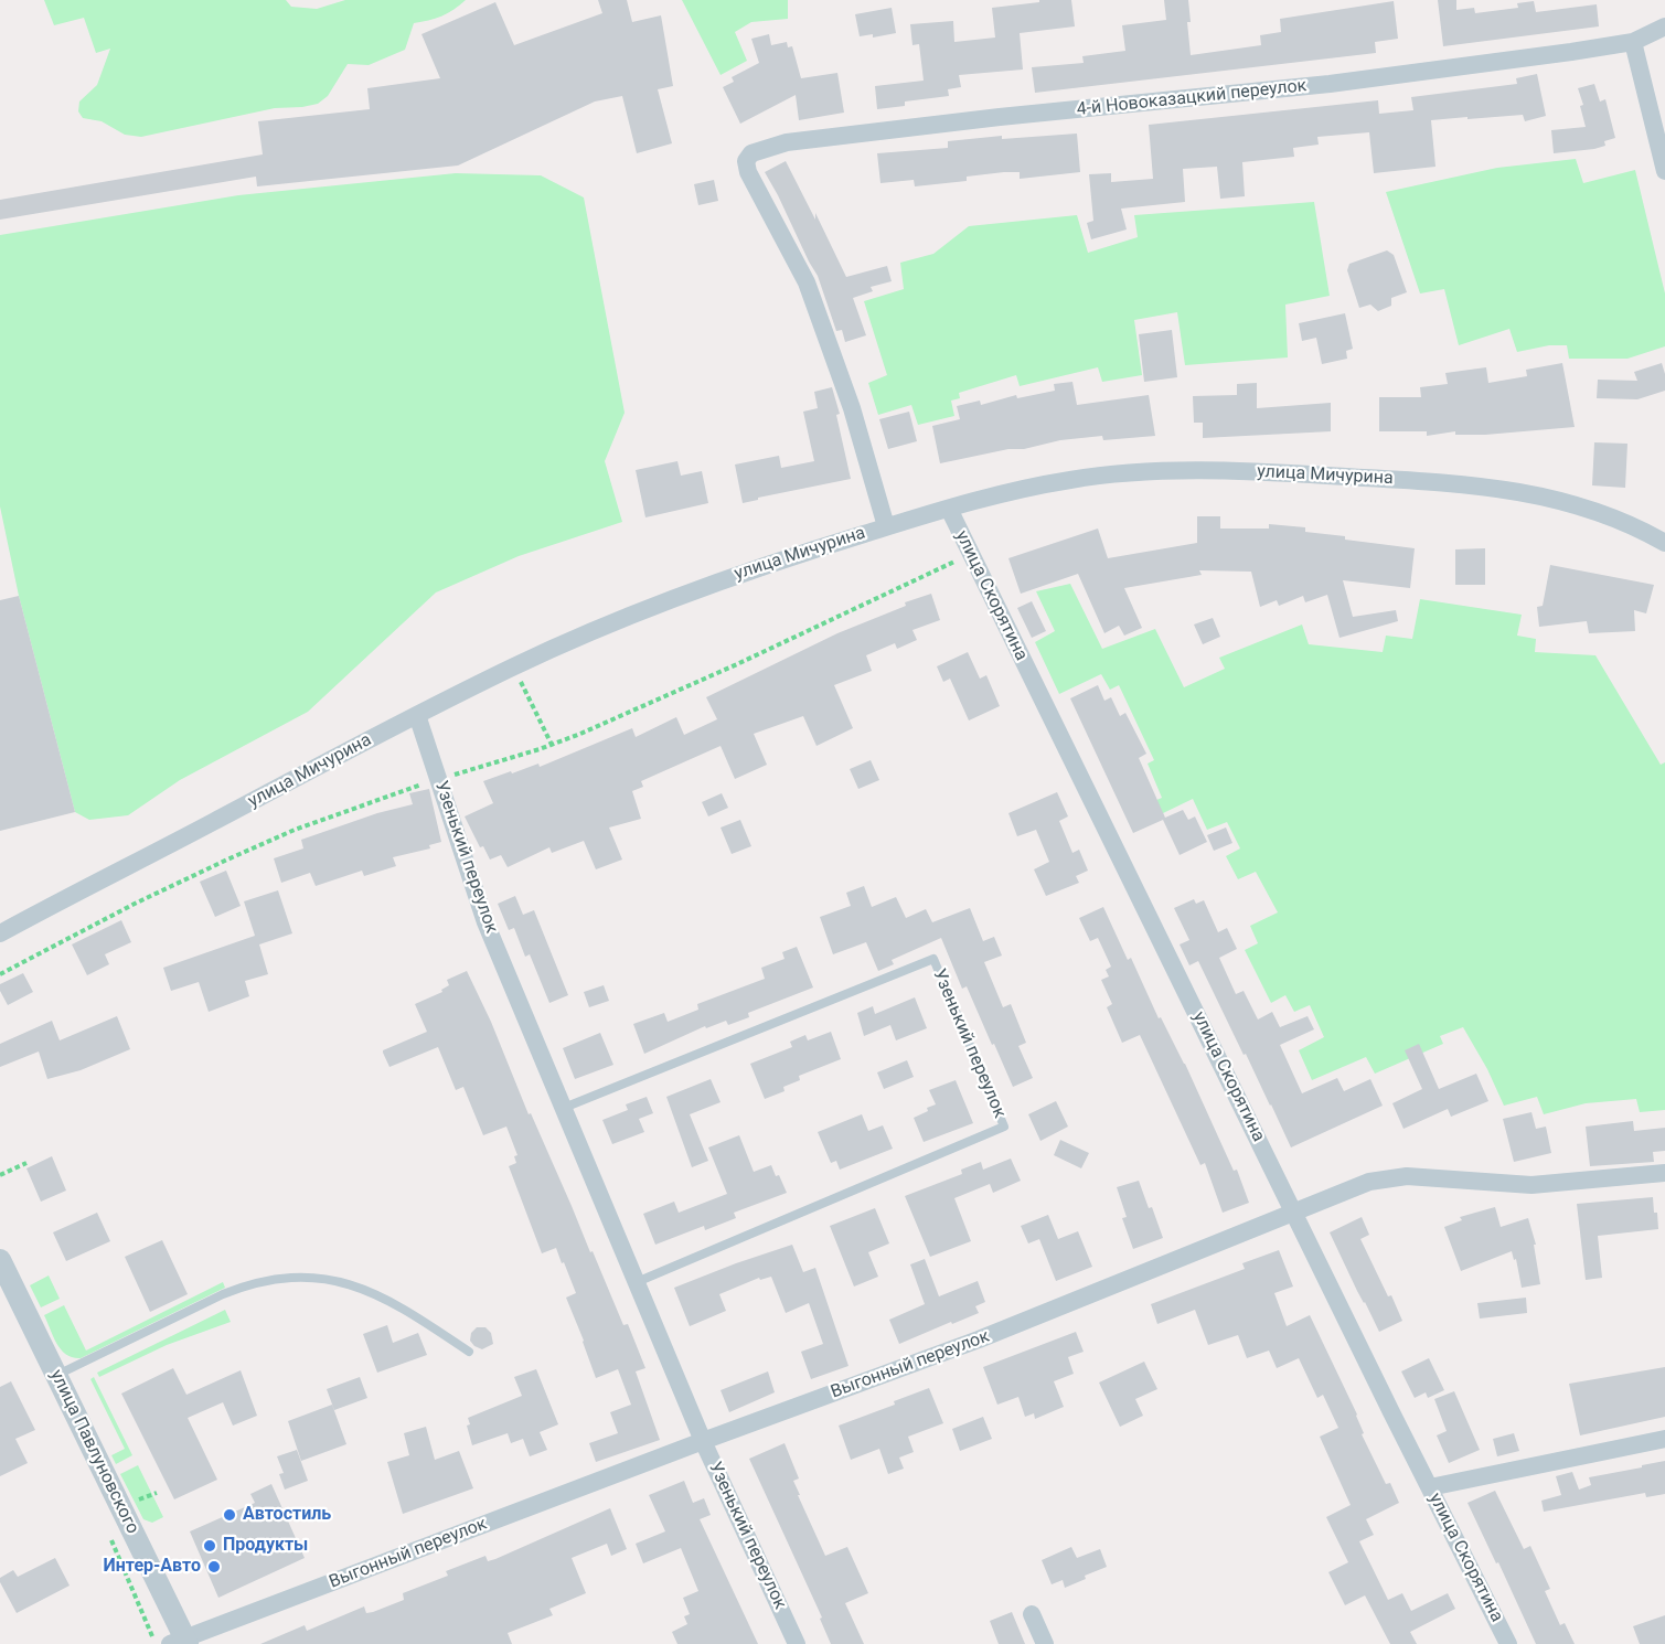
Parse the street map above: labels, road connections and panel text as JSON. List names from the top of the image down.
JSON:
{
  "streets": {
    "street": [
      "4-й Новоказацкий переулок",
      "улица Мичурина",
      "улица Скорятина",
      "Узенький переулок",
      "Выгонный переулок",
      "улица Павлуновского"
    ]
  },
  "crossings": [
    ["4-й Новоказацкий переулок", "улица Мичурина"],
    ["улица Мичурина", "улица Скорятина"],
    ["улица Мичурина", "Узенький переулок"],
    ["улица Скорятина", "Выгонный переулок"],
    ["Узенький переулок", "Выгонный переулок"],
    ["Выгонный переулок", "улица Павлуновского"]
  ],
  "places": ["Автостиль", "Продукты", "Интер-Авто"]
}
